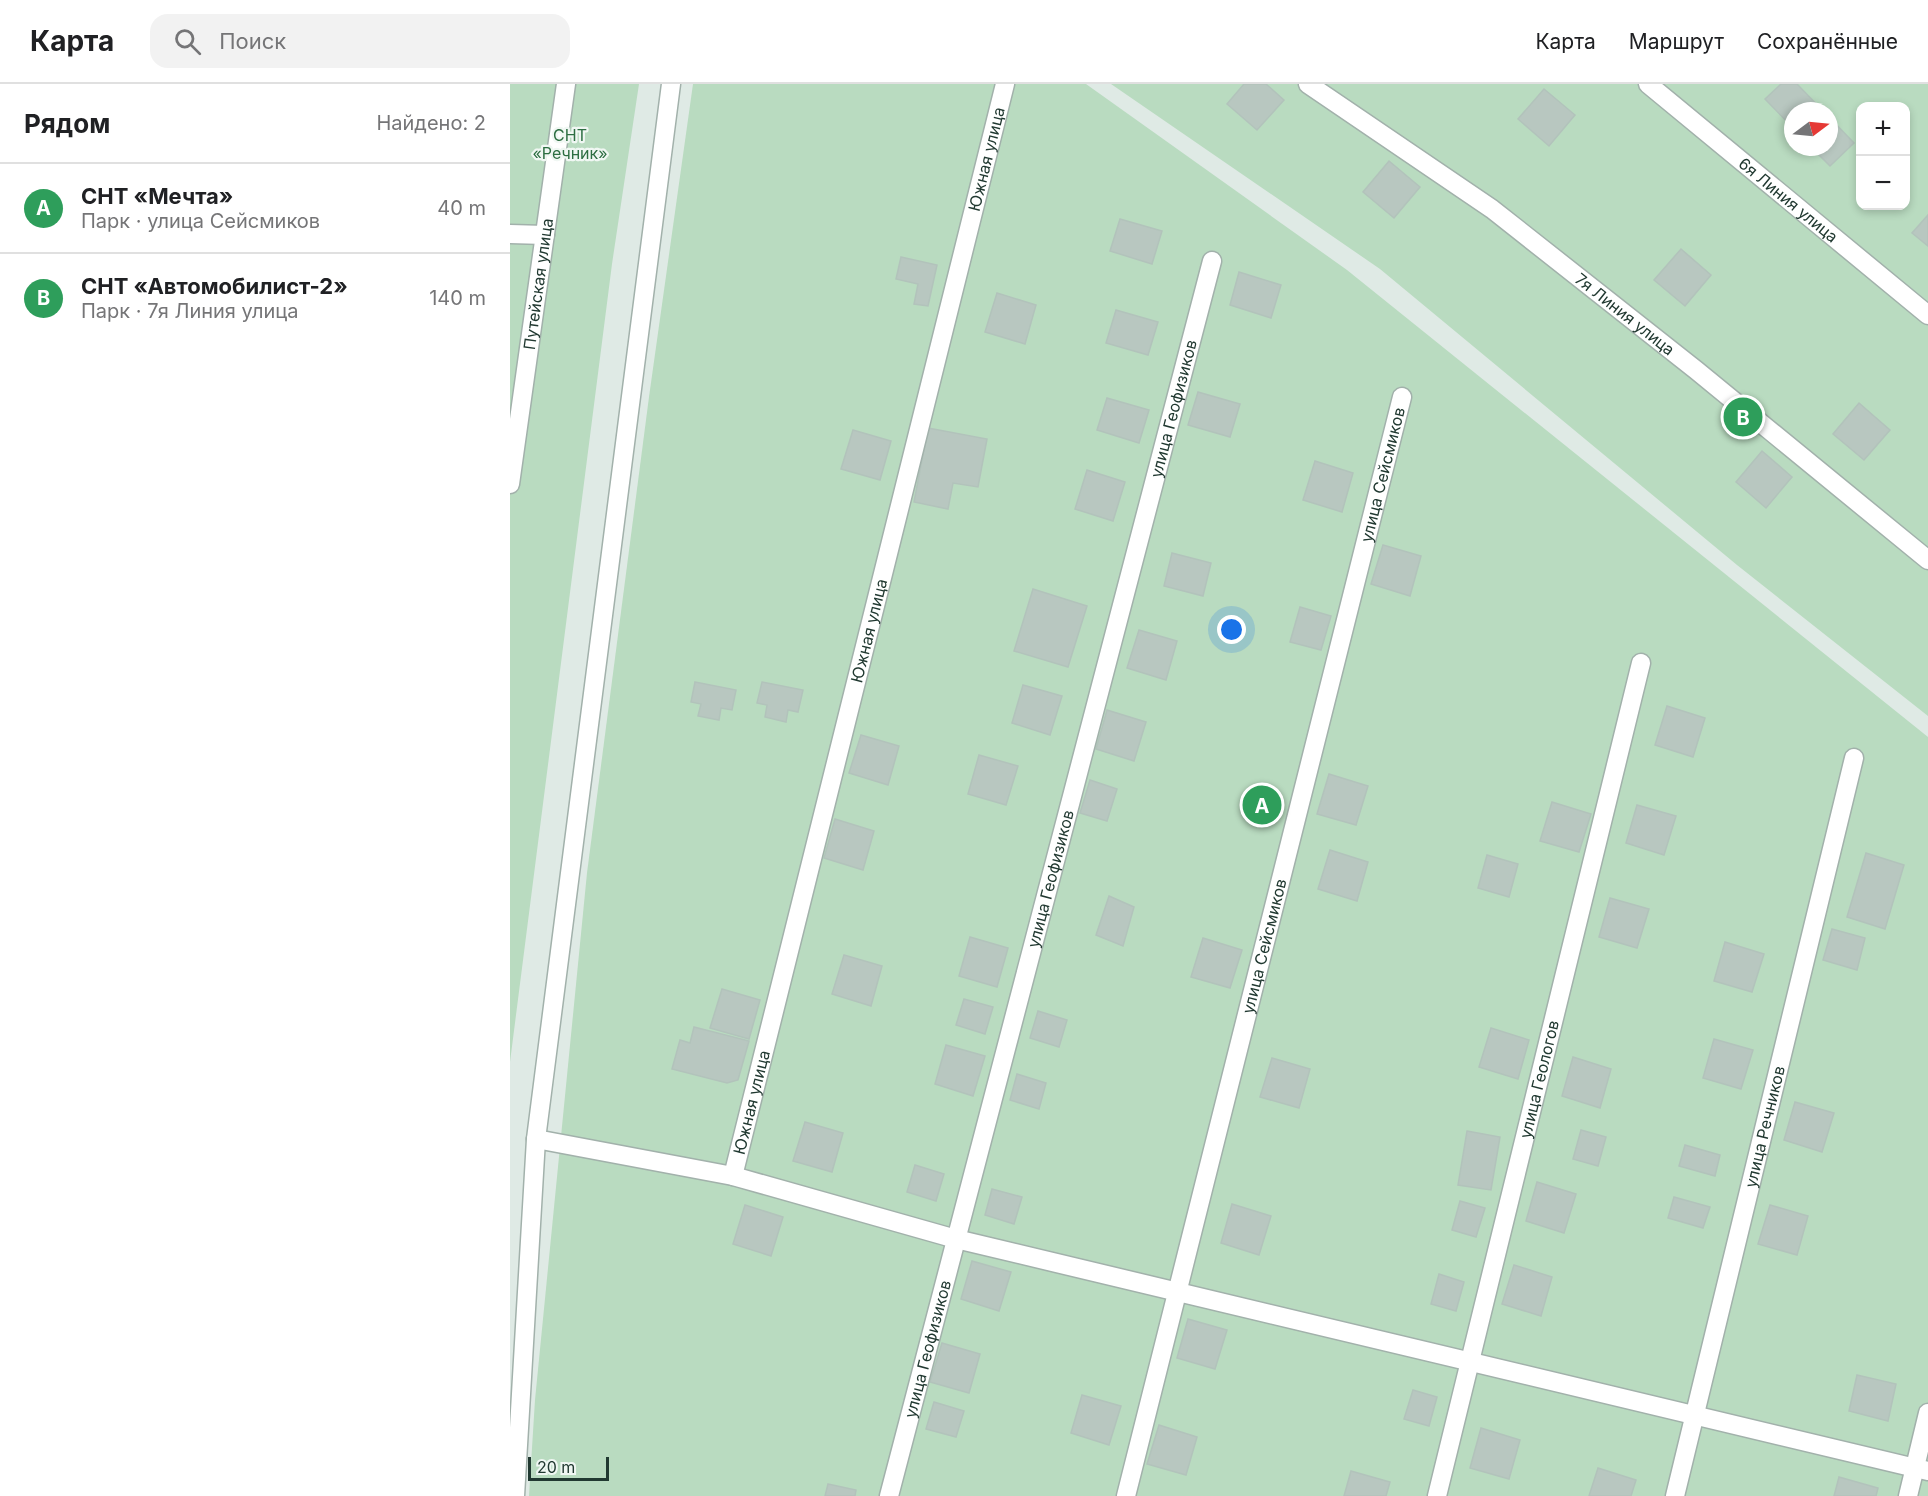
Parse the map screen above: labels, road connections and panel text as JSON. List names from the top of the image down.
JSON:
{
  "streets": {
    "street": [
      "Южная улица",
      "6я Линия улица",
      "Путейская улица",
      "7я Линия улица",
      "улица Геофизиков",
      "улица Сейсмиков",
      "улица Геологов",
      "улица Речников"
    ]
  },
  "parks": ["СНТ «Речник»"],
  "scale_bar": "20 m",
  "north": "right",
  "page": {
    "header": "Карта",
    "search": "Поиск",
    "nav": ["Карта", "Маршрут", "Сохранённые"],
    "heading": ["Рядом", "Найдено: 2"],
    "map_buttons": ["+", "−"],
    "list": [
      {
        "mark": "A",
        "name": "СНТ «Мечта»",
        "note": "Парк · улица Сейсмиков",
        "value": "40 m"
      },
      {
        "mark": "B",
        "name": "СНТ «Автомобилист-2»",
        "note": "Парк · 7я Линия улица",
        "value": "140 m"
      }
    ],
    "pins": ["B", "A"],
    "scale": "20 m"
  }
}
